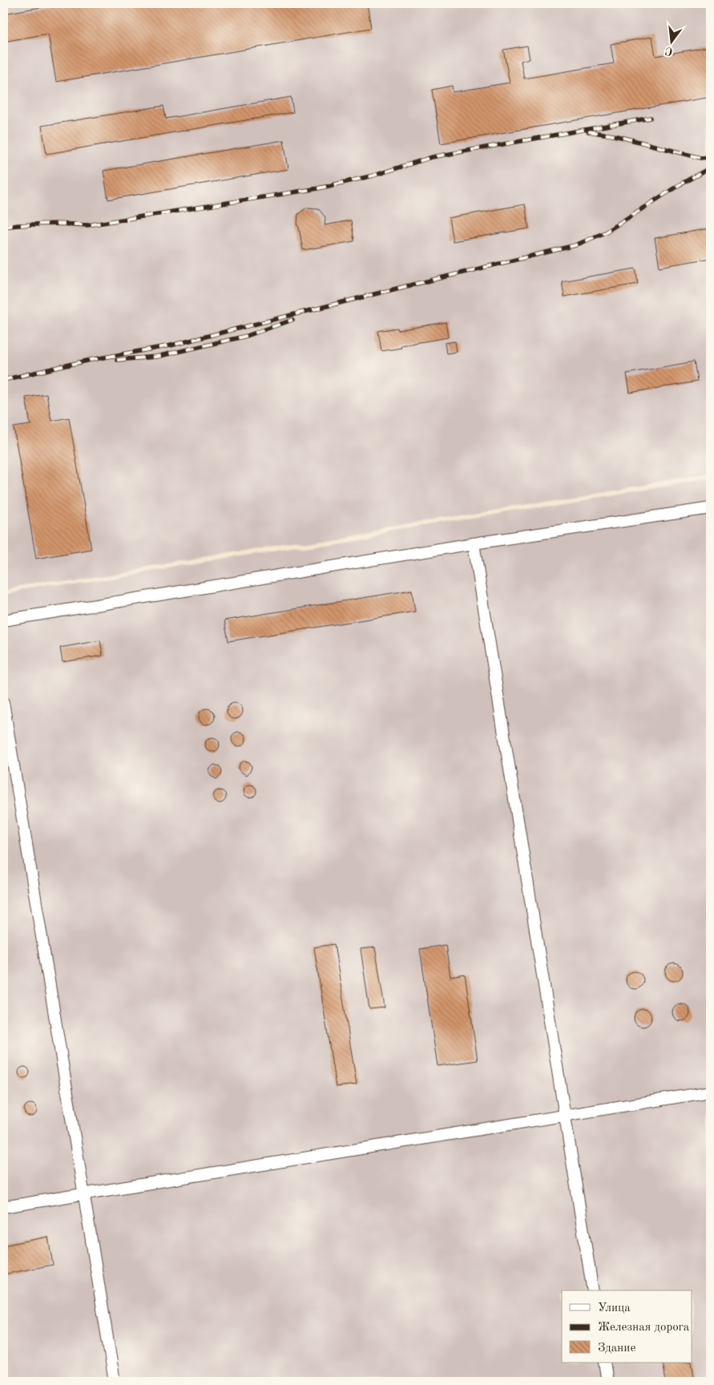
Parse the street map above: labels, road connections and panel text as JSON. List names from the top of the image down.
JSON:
{
  "legend": ["Улица", "Железная дорога", "Здание"],
  "north": "bottom"
}
